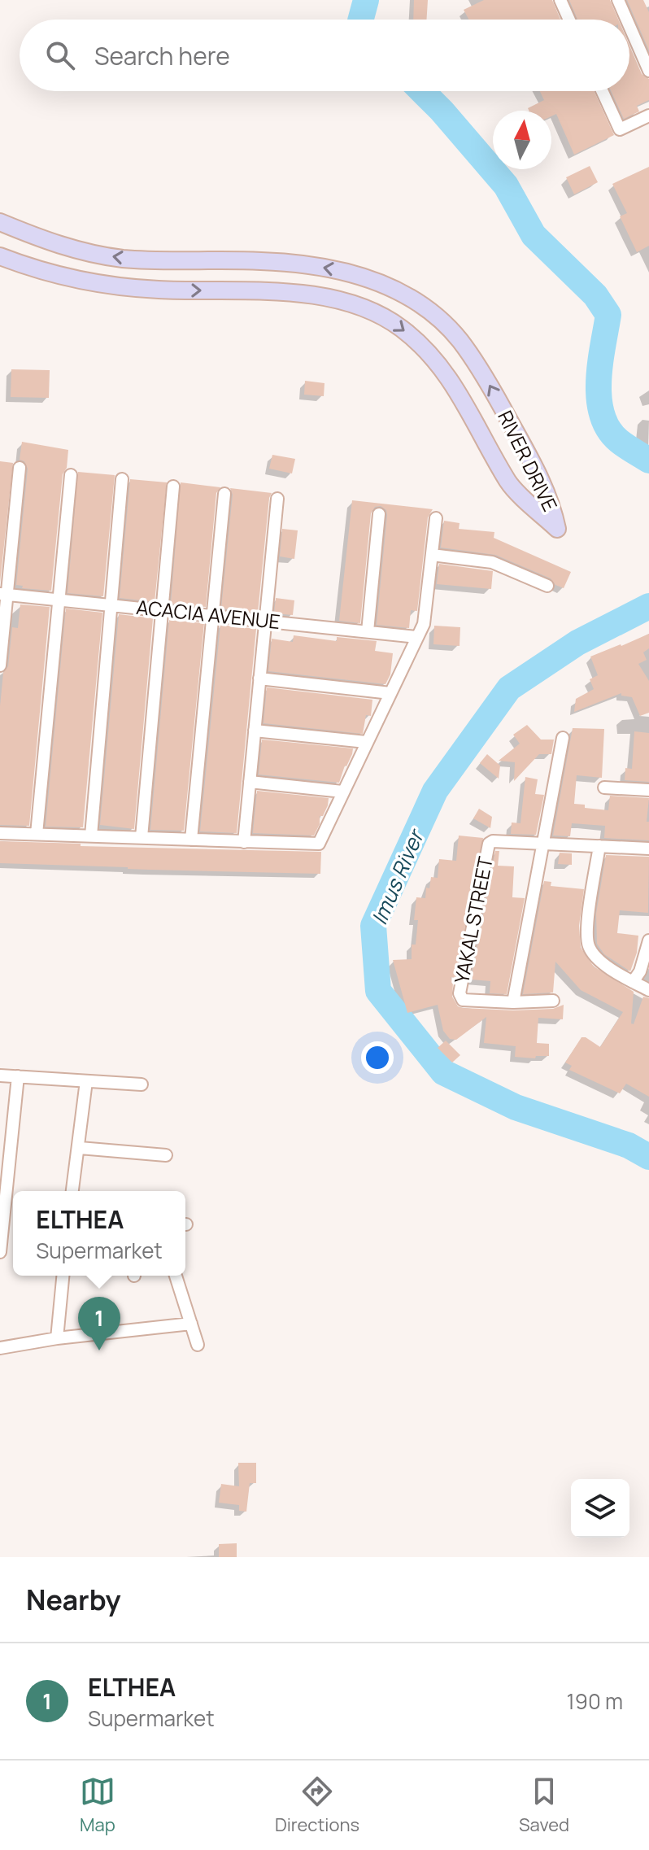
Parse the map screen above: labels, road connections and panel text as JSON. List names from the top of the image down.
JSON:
{
  "streets": {
    "street": ["RIVER DRIVE", "ACACIA AVENUE", "YAKAL STREET"]
  },
  "water": ["Imus River"],
  "north": "top",
  "page": {
    "search": "Search here",
    "popup": ["ELTHEA", "Supermarket"],
    "pins": "1",
    "heading": "Nearby",
    "list": [
      {
        "mark": "1",
        "name": "ELTHEA",
        "note": "Supermarket",
        "value": "190 m"
      }
    ],
    "nav": ["Map", "Directions", "Saved"]
  }
}
